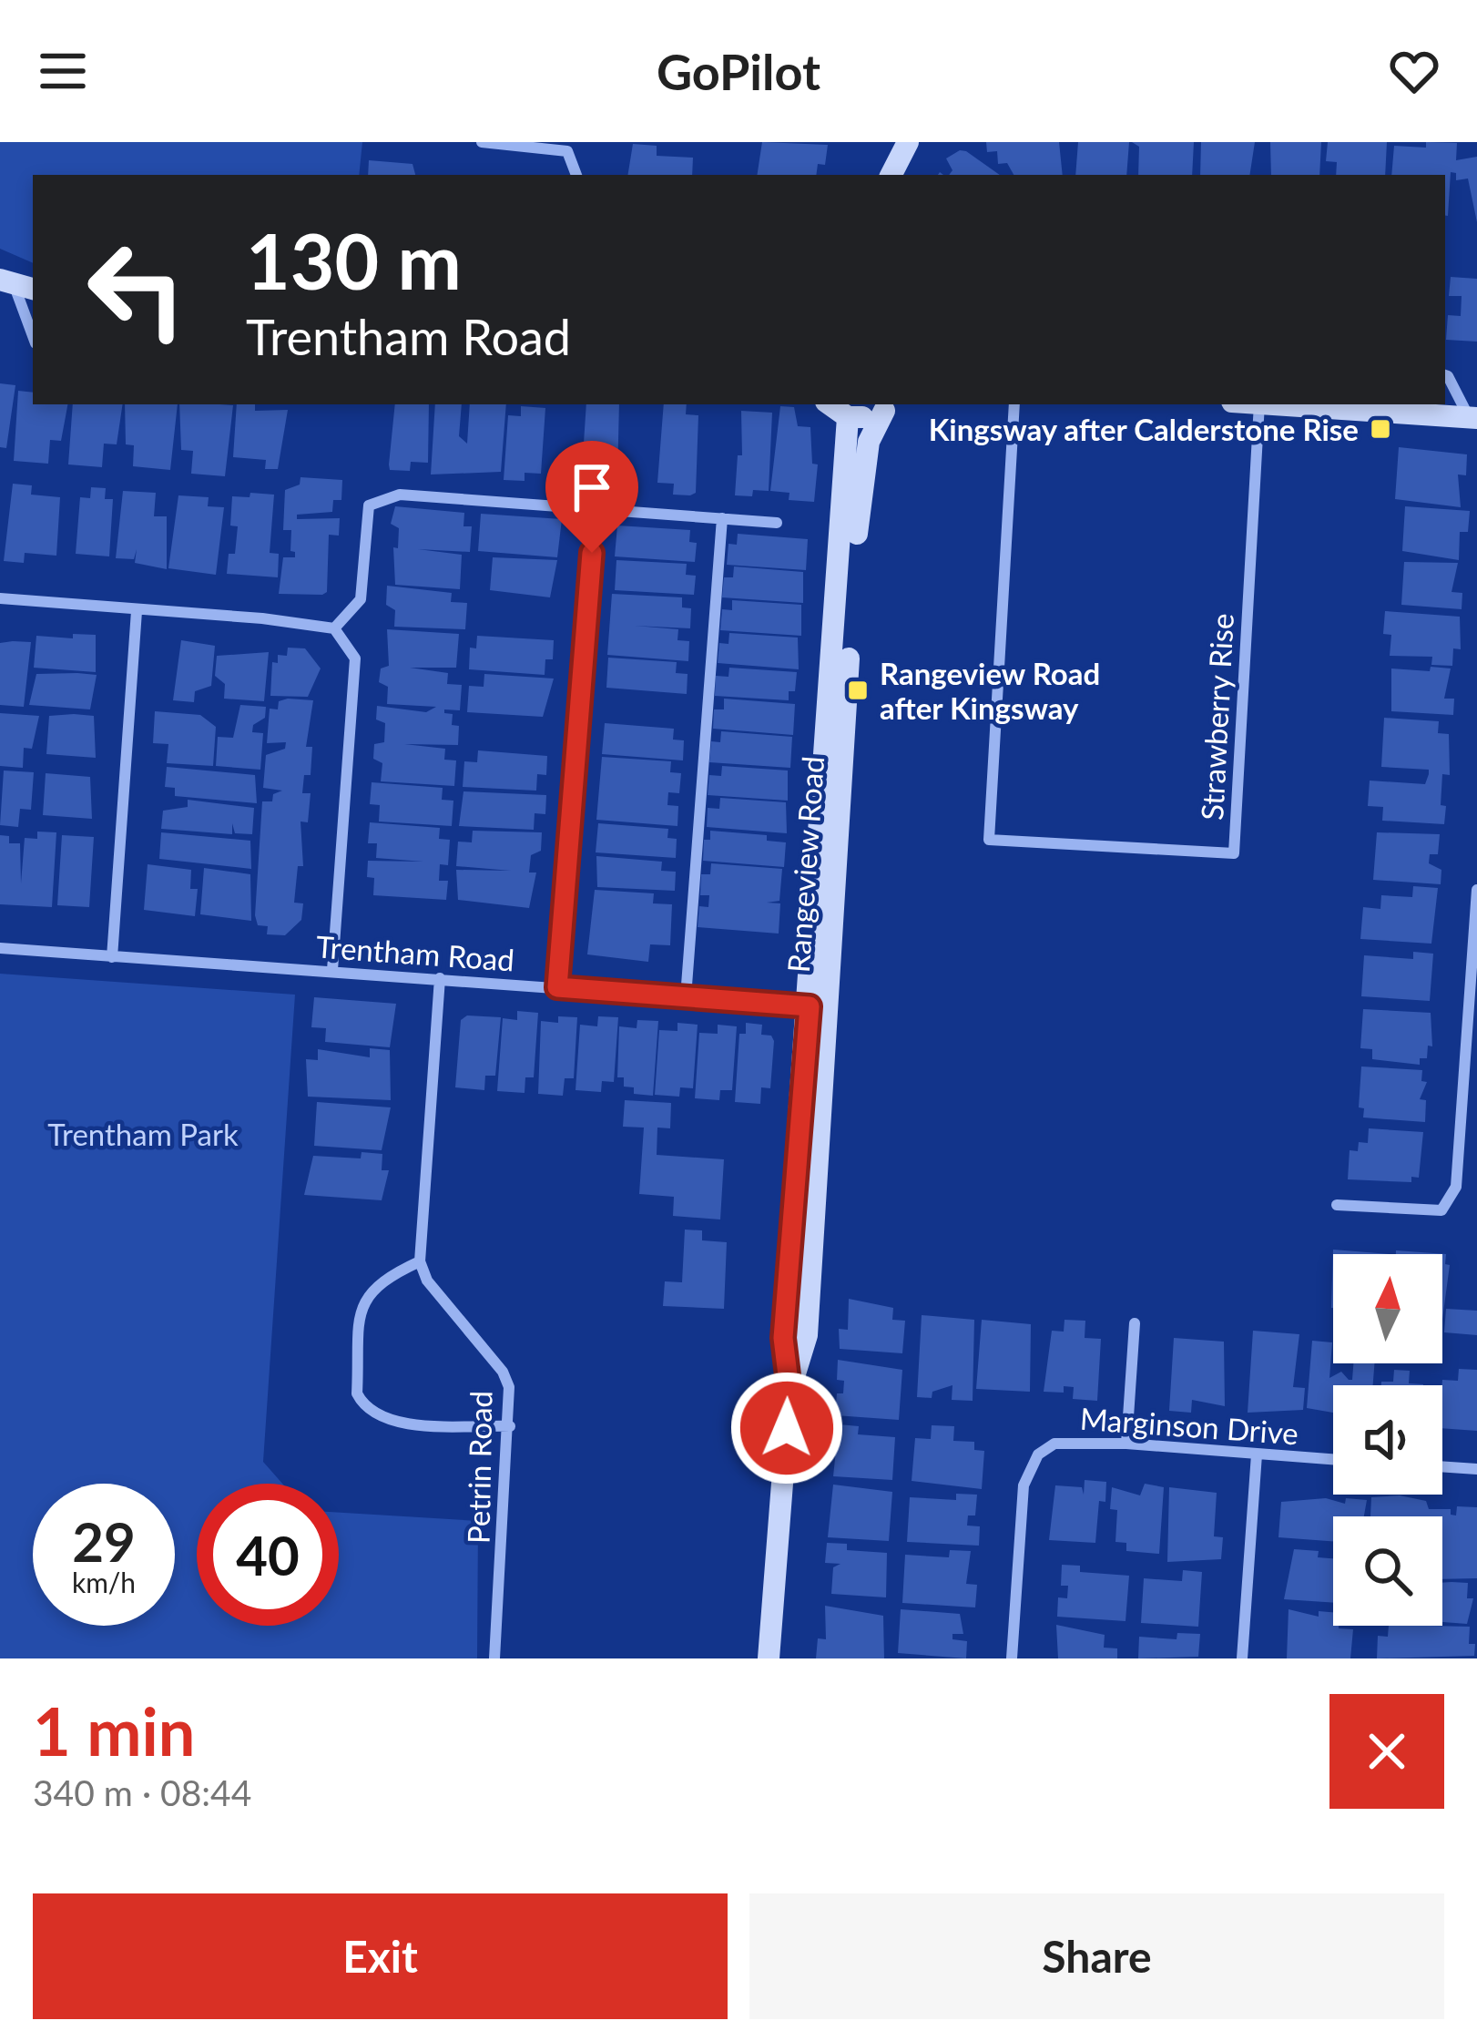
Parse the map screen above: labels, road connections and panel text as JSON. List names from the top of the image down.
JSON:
{
  "streets": {
    "street": [
      "Strawberry Rise",
      "Rangeview Road",
      "Trentham Road",
      "Marginson Drive",
      "Petrin Road"
    ]
  },
  "crossings": [
    ["Rangeview Road", "Trentham Road"]
  ],
  "parks": ["Trentham Park"],
  "places": {
    "transit": ["Kingsway after Calderstone Rise", "Rangeview Road after Kingsway"]
  },
  "north": "top",
  "page": {
    "header": "GoPilot",
    "turn": ["130 m", "Trentham Road"],
    "speed": "29 km/h",
    "limit": "40",
    "heading": ["1 min", "340 m · 08:44"],
    "buttons": ["Exit", "Share"]
  }
}
